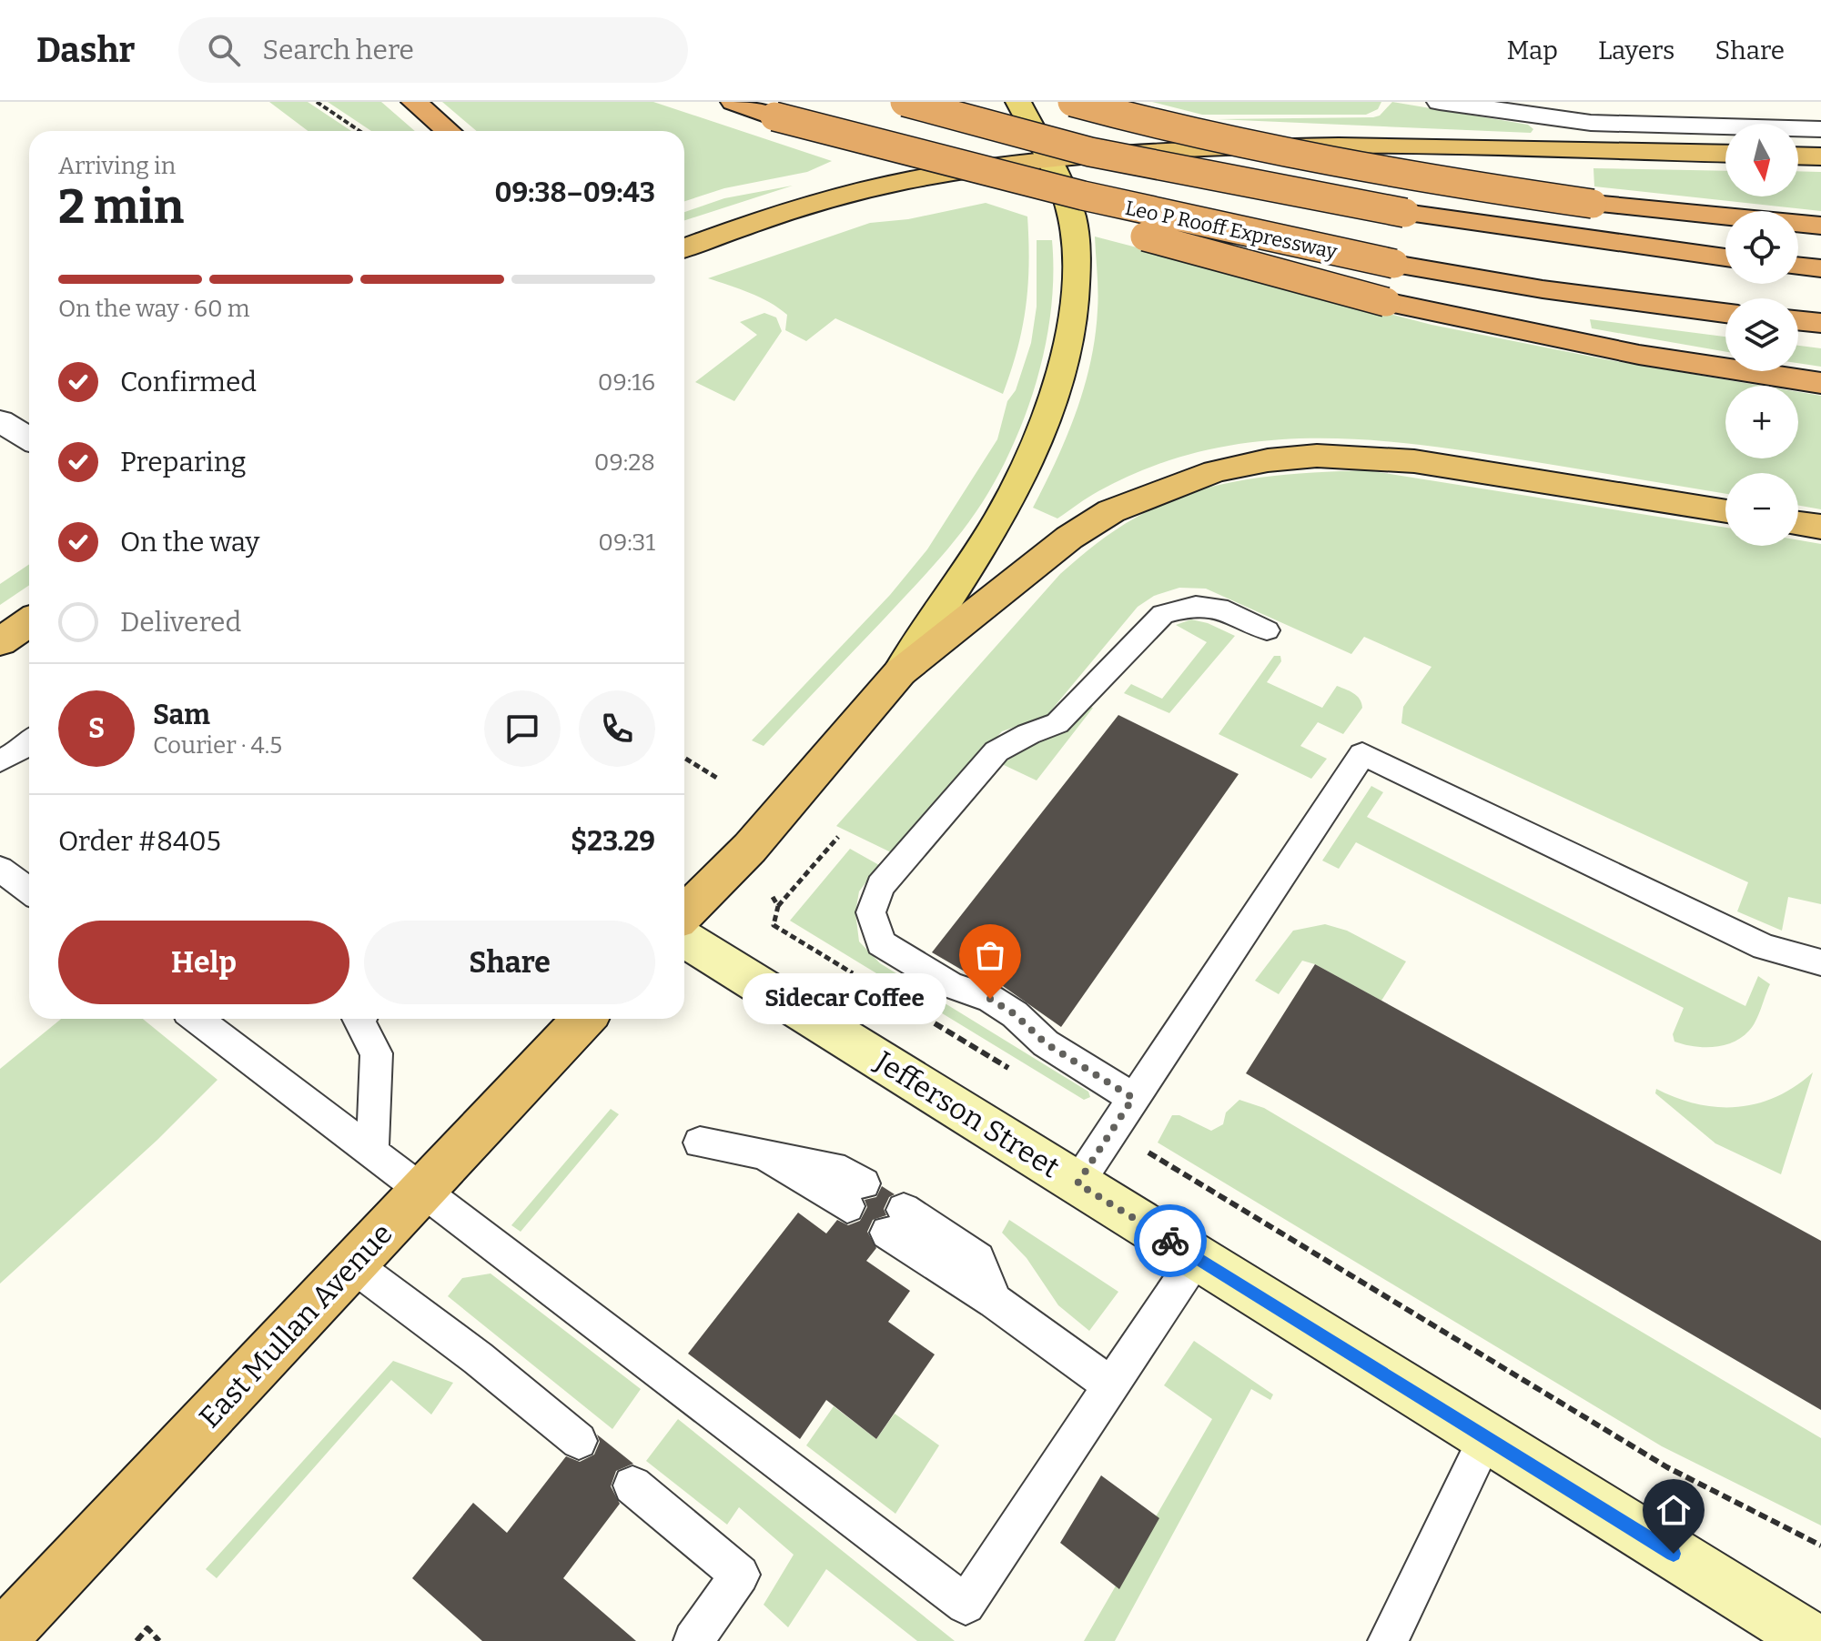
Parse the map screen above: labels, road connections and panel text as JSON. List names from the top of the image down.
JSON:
{
  "streets": {
    "highway": ["Leo P Rooff Expressway", "East Mullan Avenue"],
    "main road": ["Jefferson Street"]
  },
  "places": ["Sidecar Coffee"],
  "north": "bottom",
  "page": {
    "header": "Dashr",
    "search": "Search here",
    "nav": ["Map", "Layers", "Share"],
    "map_buttons": ["+", "−"],
    "heading": ["2 min", "Arriving in", "09:38–09:43"],
    "panel": [
      "Sam",
      "Courier · 4.5",
      "Order #8405",
      "$23.29"
    ],
    "bar": "On the way · 60 m",
    "list": [
      ["Confirmed", "09:16"],
      ["Preparing", "09:28"],
      ["On the way", "09:31"],
      "Delivered"
    ],
    "round": "S",
    "buttons": ["Help", "Share"],
    "bubble": "Sidecar Coffee"
  }
}
